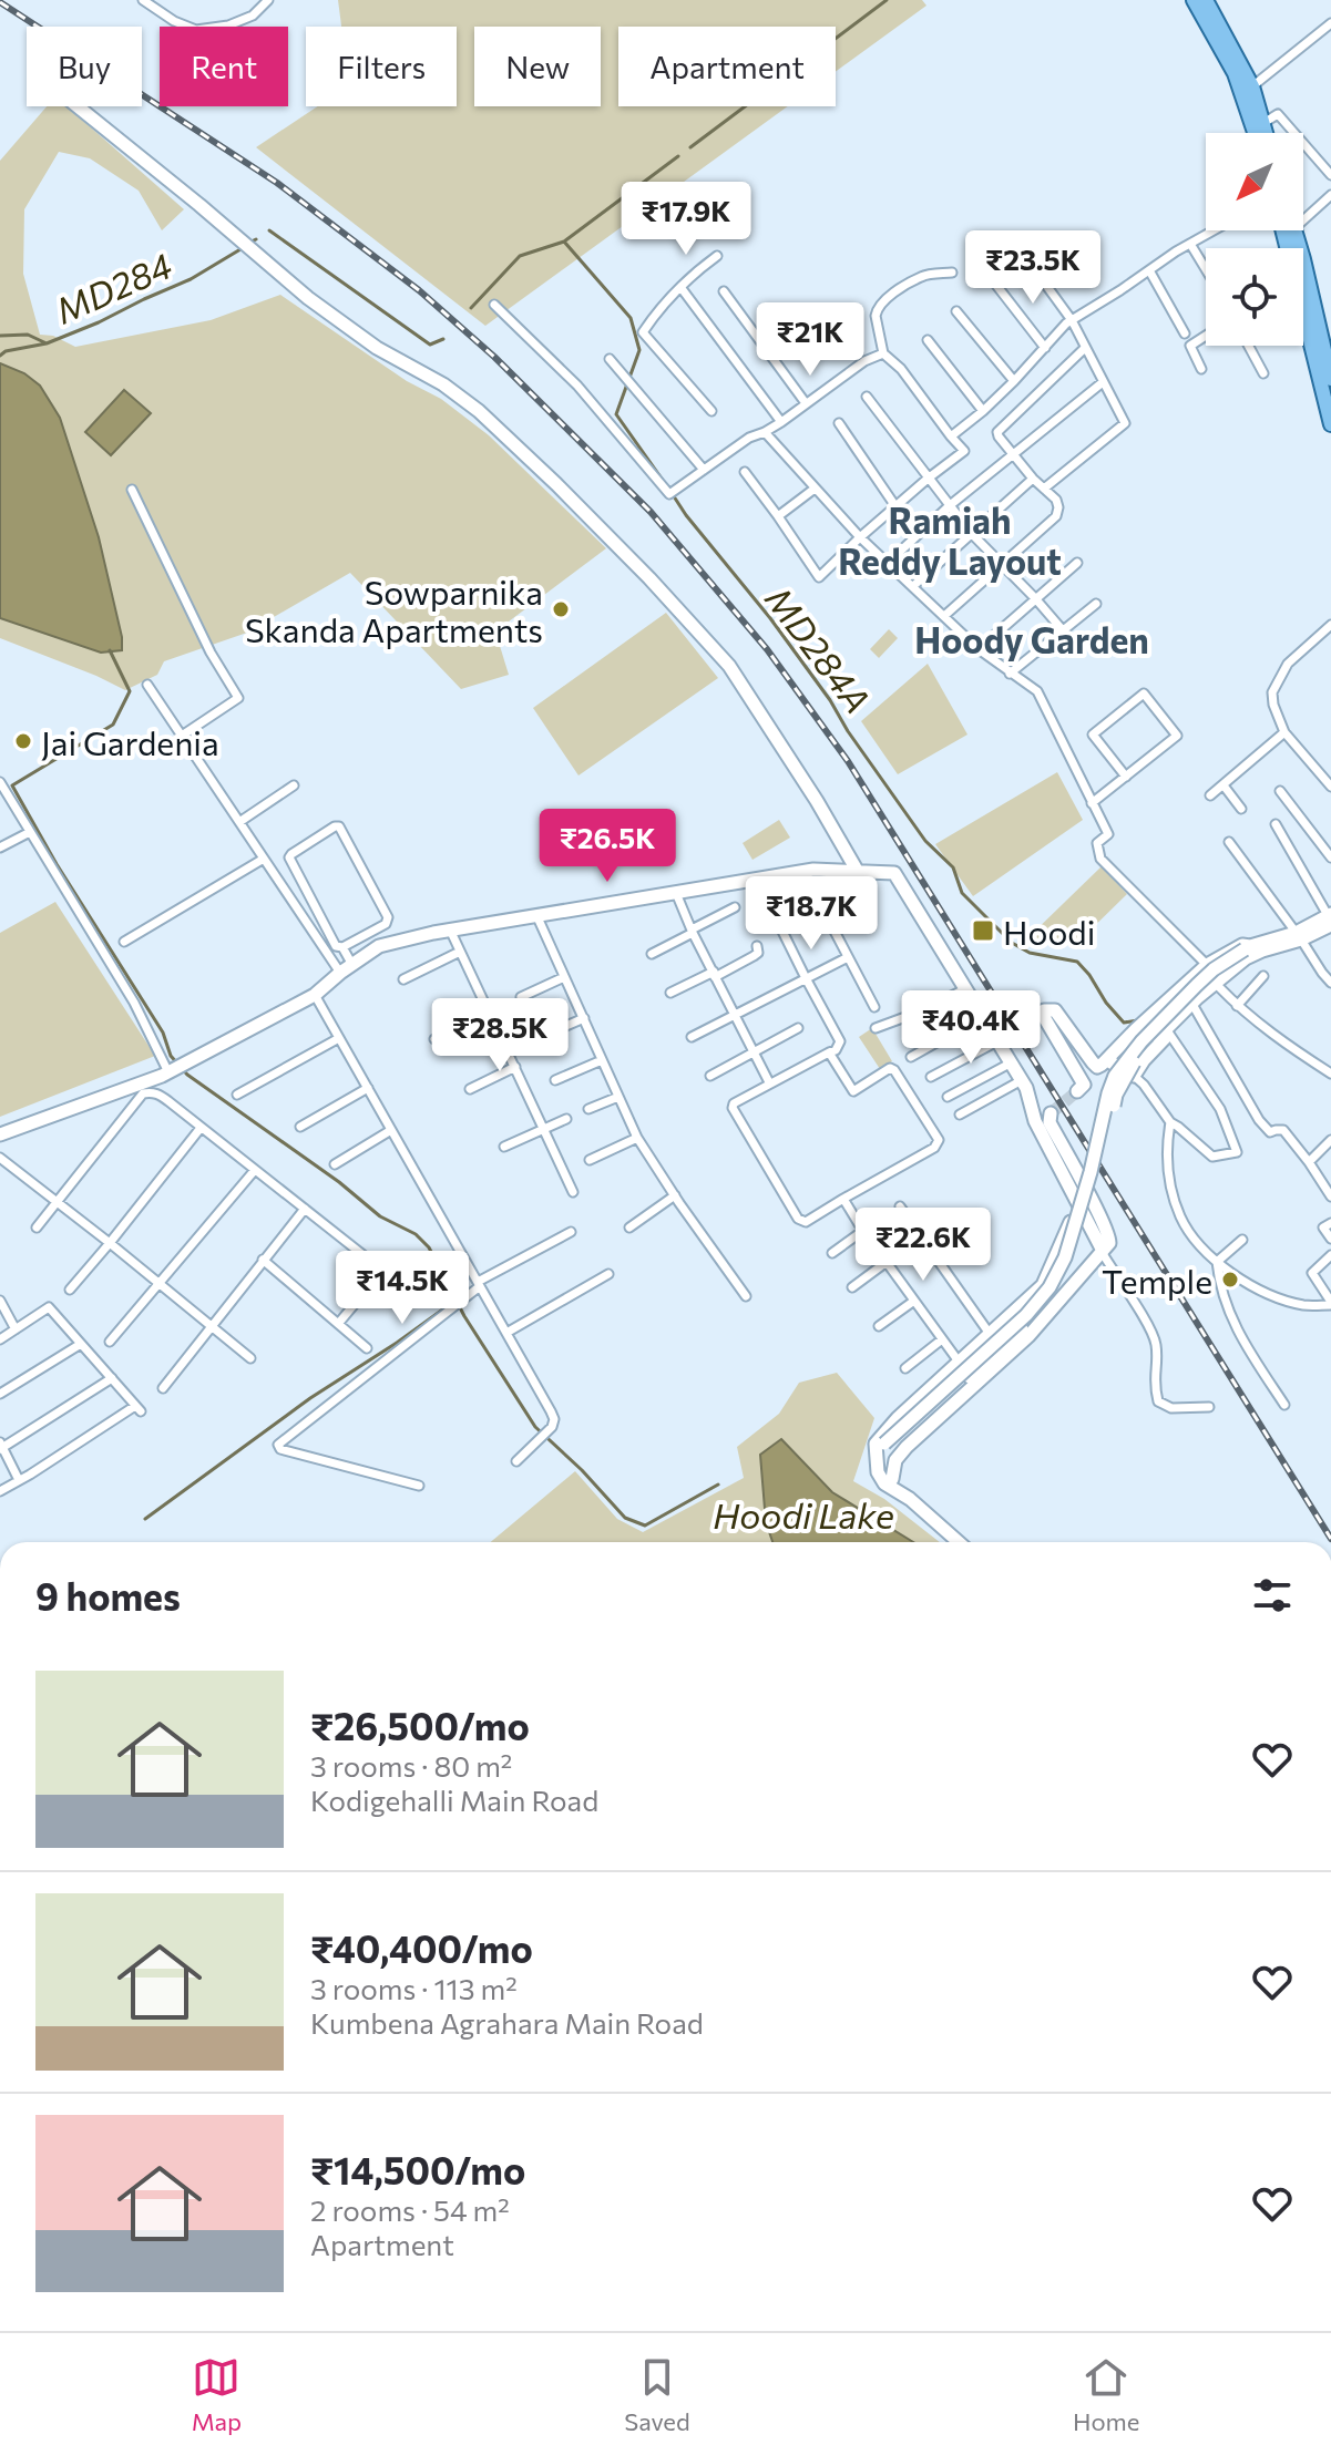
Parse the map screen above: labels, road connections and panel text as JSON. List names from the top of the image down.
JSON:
{
  "districts": ["Ramiah Reddy Layout", "Hoody Garden"],
  "water": ["MD284", "MD284A", "Hoodi Lake"],
  "places": {
    "other": ["Sowparnika Skanda Apartments", "Jai Gardenia", "Temple"],
    "transit": ["Hoodi"]
  },
  "north": "bottom left",
  "page": {
    "chip": [
      "Buy",
      "Rent",
      "Filters",
      "New",
      "Apartment"
    ],
    "price": [
      "₹17.9K",
      "₹23.5K",
      "₹21K",
      "₹26.5K",
      "₹18.7K",
      "₹40.4K",
      "₹28.5K",
      "₹22.6K",
      "₹14.5K"
    ],
    "heading": "9 homes",
    "list": [
      {
        "name": "₹26,500/mo",
        "note": "3 rooms · 80 m² · Kodigehalli Main Road"
      },
      {
        "name": "₹40,400/mo",
        "note": "3 rooms · 113 m² · Kumbena Agrahara Main Road"
      },
      {
        "name": "₹14,500/mo",
        "note": "2 rooms · 54 m² · Apartment"
      }
    ],
    "tabs": ["Map", "Saved", "Home"]
  }
}
